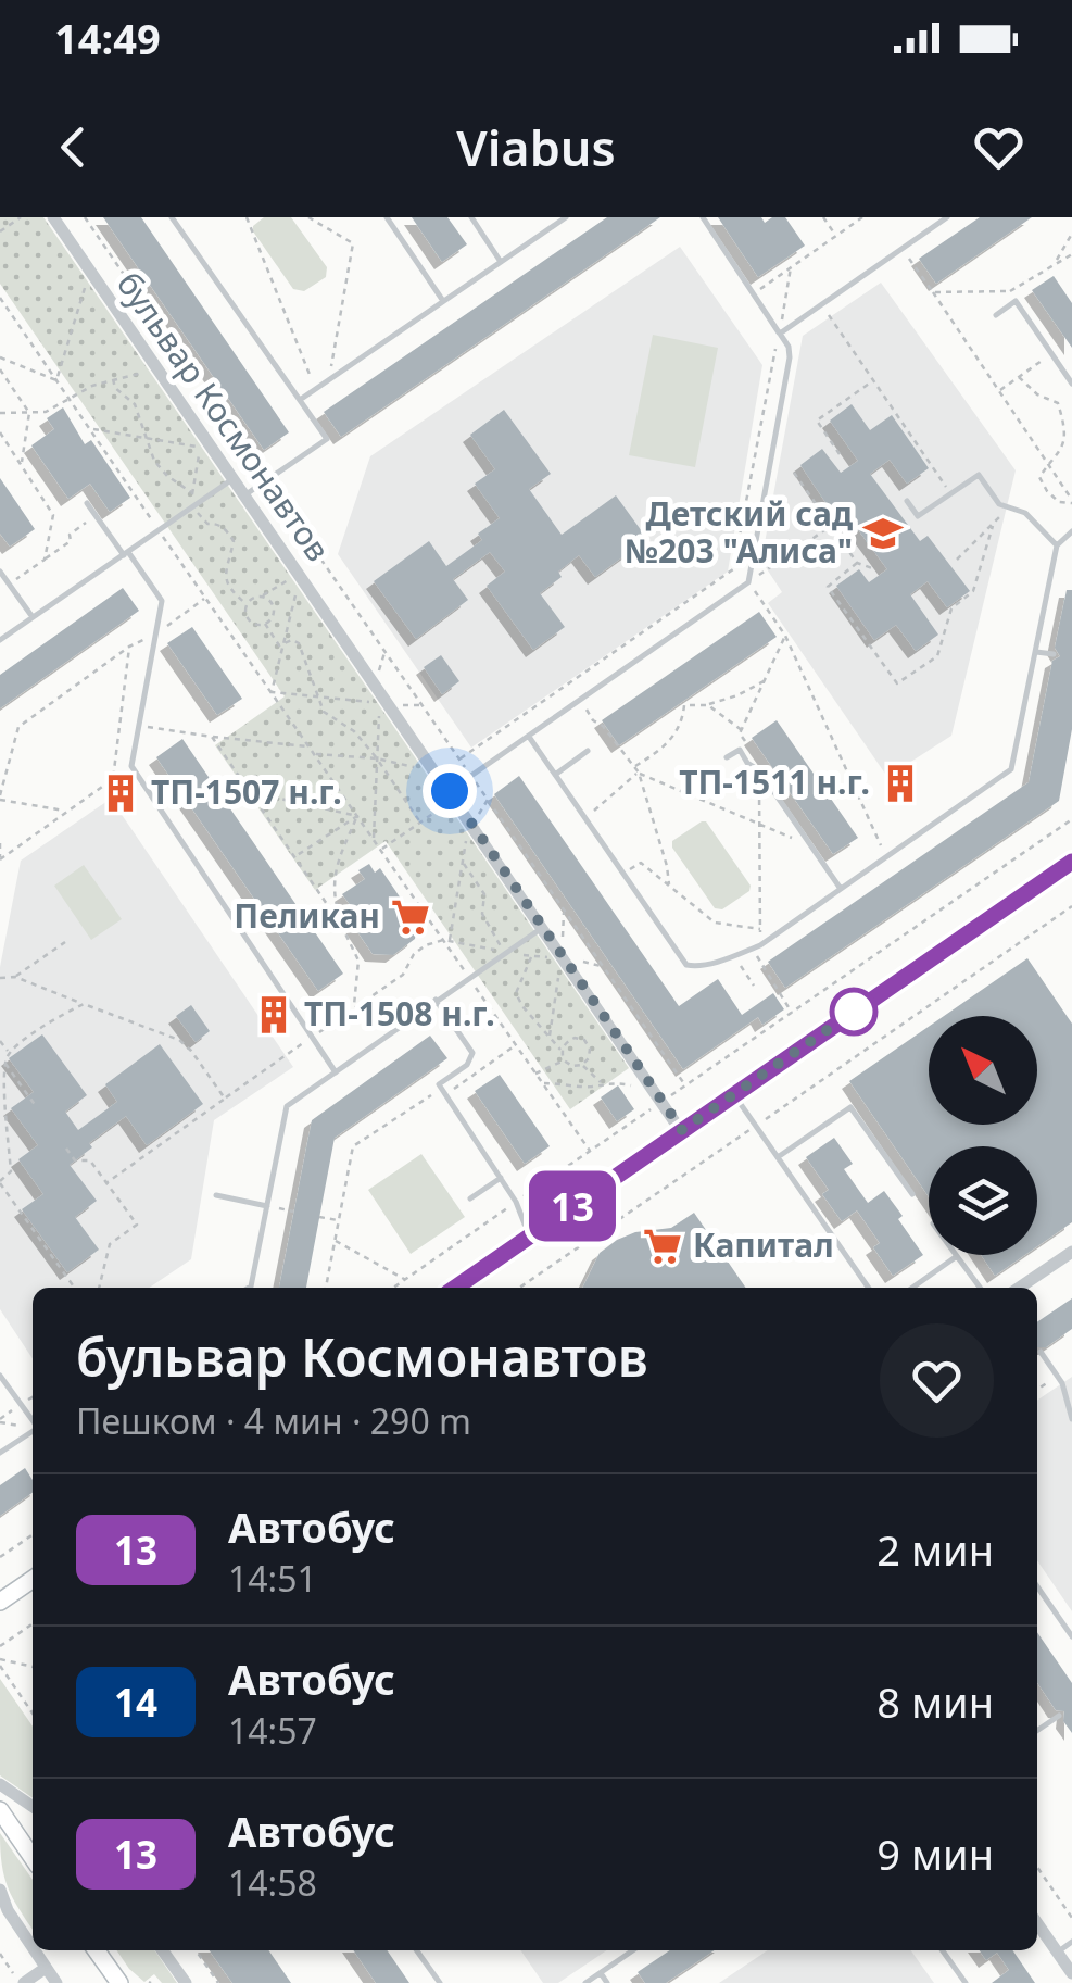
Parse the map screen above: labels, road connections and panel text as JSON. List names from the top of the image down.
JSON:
{
  "streets": {
    "street": ["бульвар Космонавтов"]
  },
  "places": {
    "school or university": ["Детский сад №203 \"Алиса\""],
    "building": ["ТП-1511 н.г.", "ТП-1507 н.г.", "ТП-1508 н.г."],
    "supermarket": ["Пеликан", "Капитал"]
  },
  "lines": ["bus line 13"],
  "north": "top left",
  "page": {
    "status": "14:49",
    "header": "Viabus",
    "on_map": "13",
    "heading": ["бульвар Космонавтов", "Пешком · 4 мин · 290 m"],
    "list": [
      {
        "mark": "13",
        "name": "Автобус",
        "note": "14:51",
        "value": "2 мин"
      },
      {
        "mark": "14",
        "name": "Автобус",
        "note": "14:57",
        "value": "8 мин"
      },
      {
        "mark": "13",
        "name": "Автобус",
        "note": "14:58",
        "value": "9 мин"
      }
    ]
  }
}
